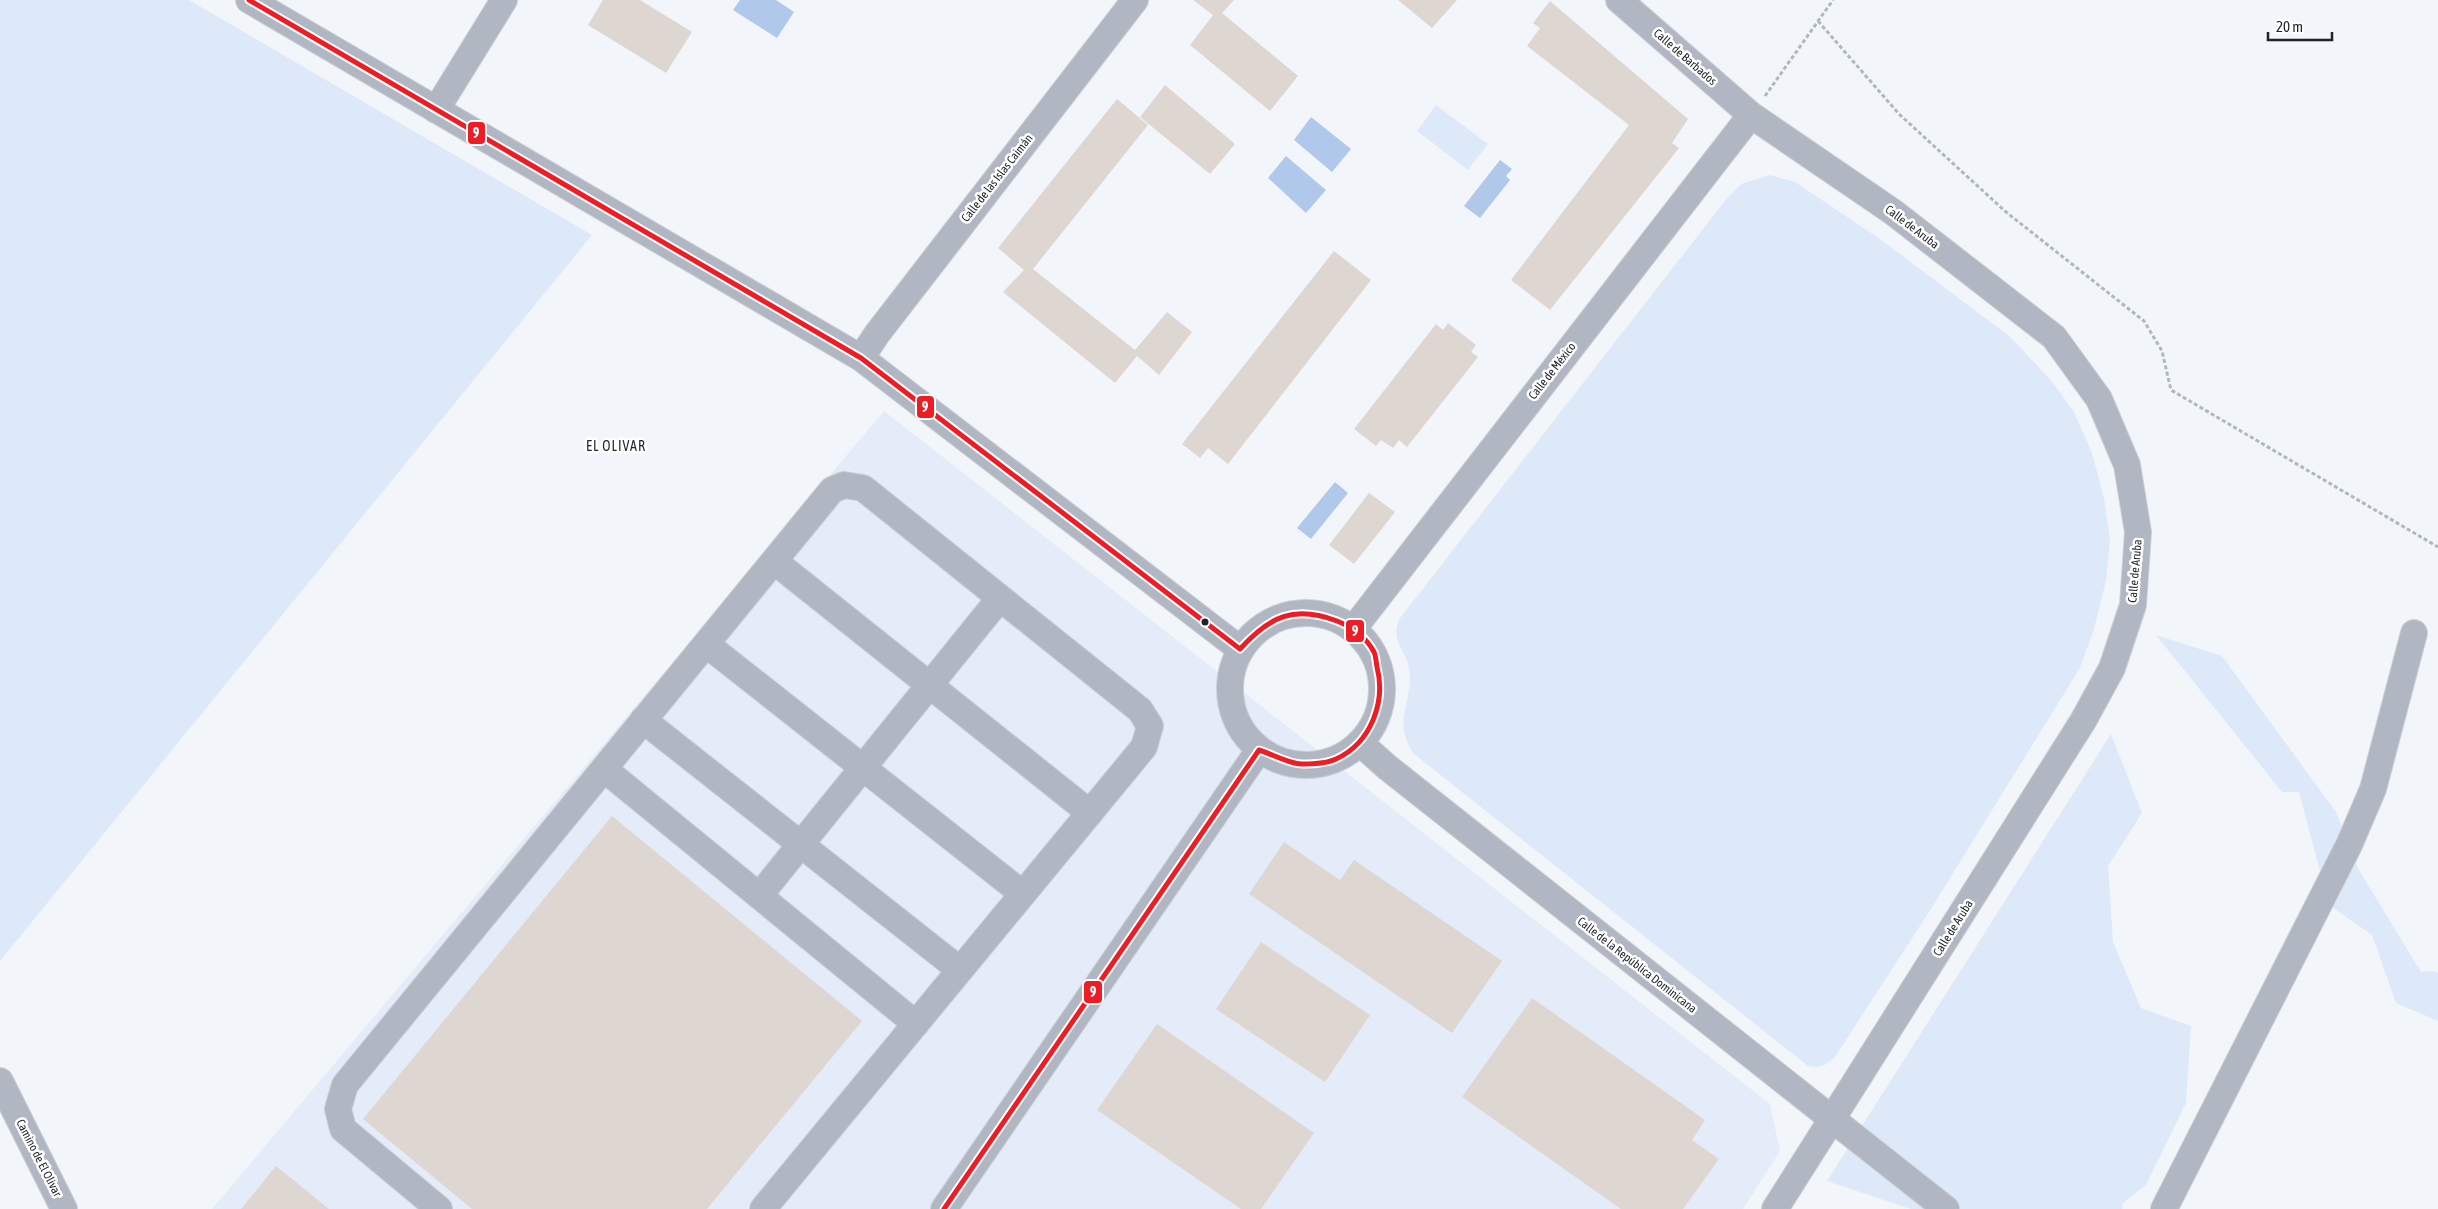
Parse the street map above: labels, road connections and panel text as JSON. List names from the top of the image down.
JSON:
{
  "streets": {
    "street": [
      "Calle de Barbados",
      "Calle de las Islas Caimán",
      "Calle de Aruba",
      "Calle de México",
      "Calle de la República Dominicana",
      "Camino de El Olivar"
    ]
  },
  "crossings": [
    ["Calle de Barbados", "Calle de Aruba"],
    ["Calle de Barbados", "Calle de México"],
    ["Calle de Aruba", "Calle de México"],
    ["Calle de Aruba", "Calle de la República Dominicana"],
    ["Calle de México", "Calle de la República Dominicana"]
  ],
  "districts": ["EL OLIVAR"],
  "lines": ["transit line 9"],
  "scale_bar": "20 m"
}
